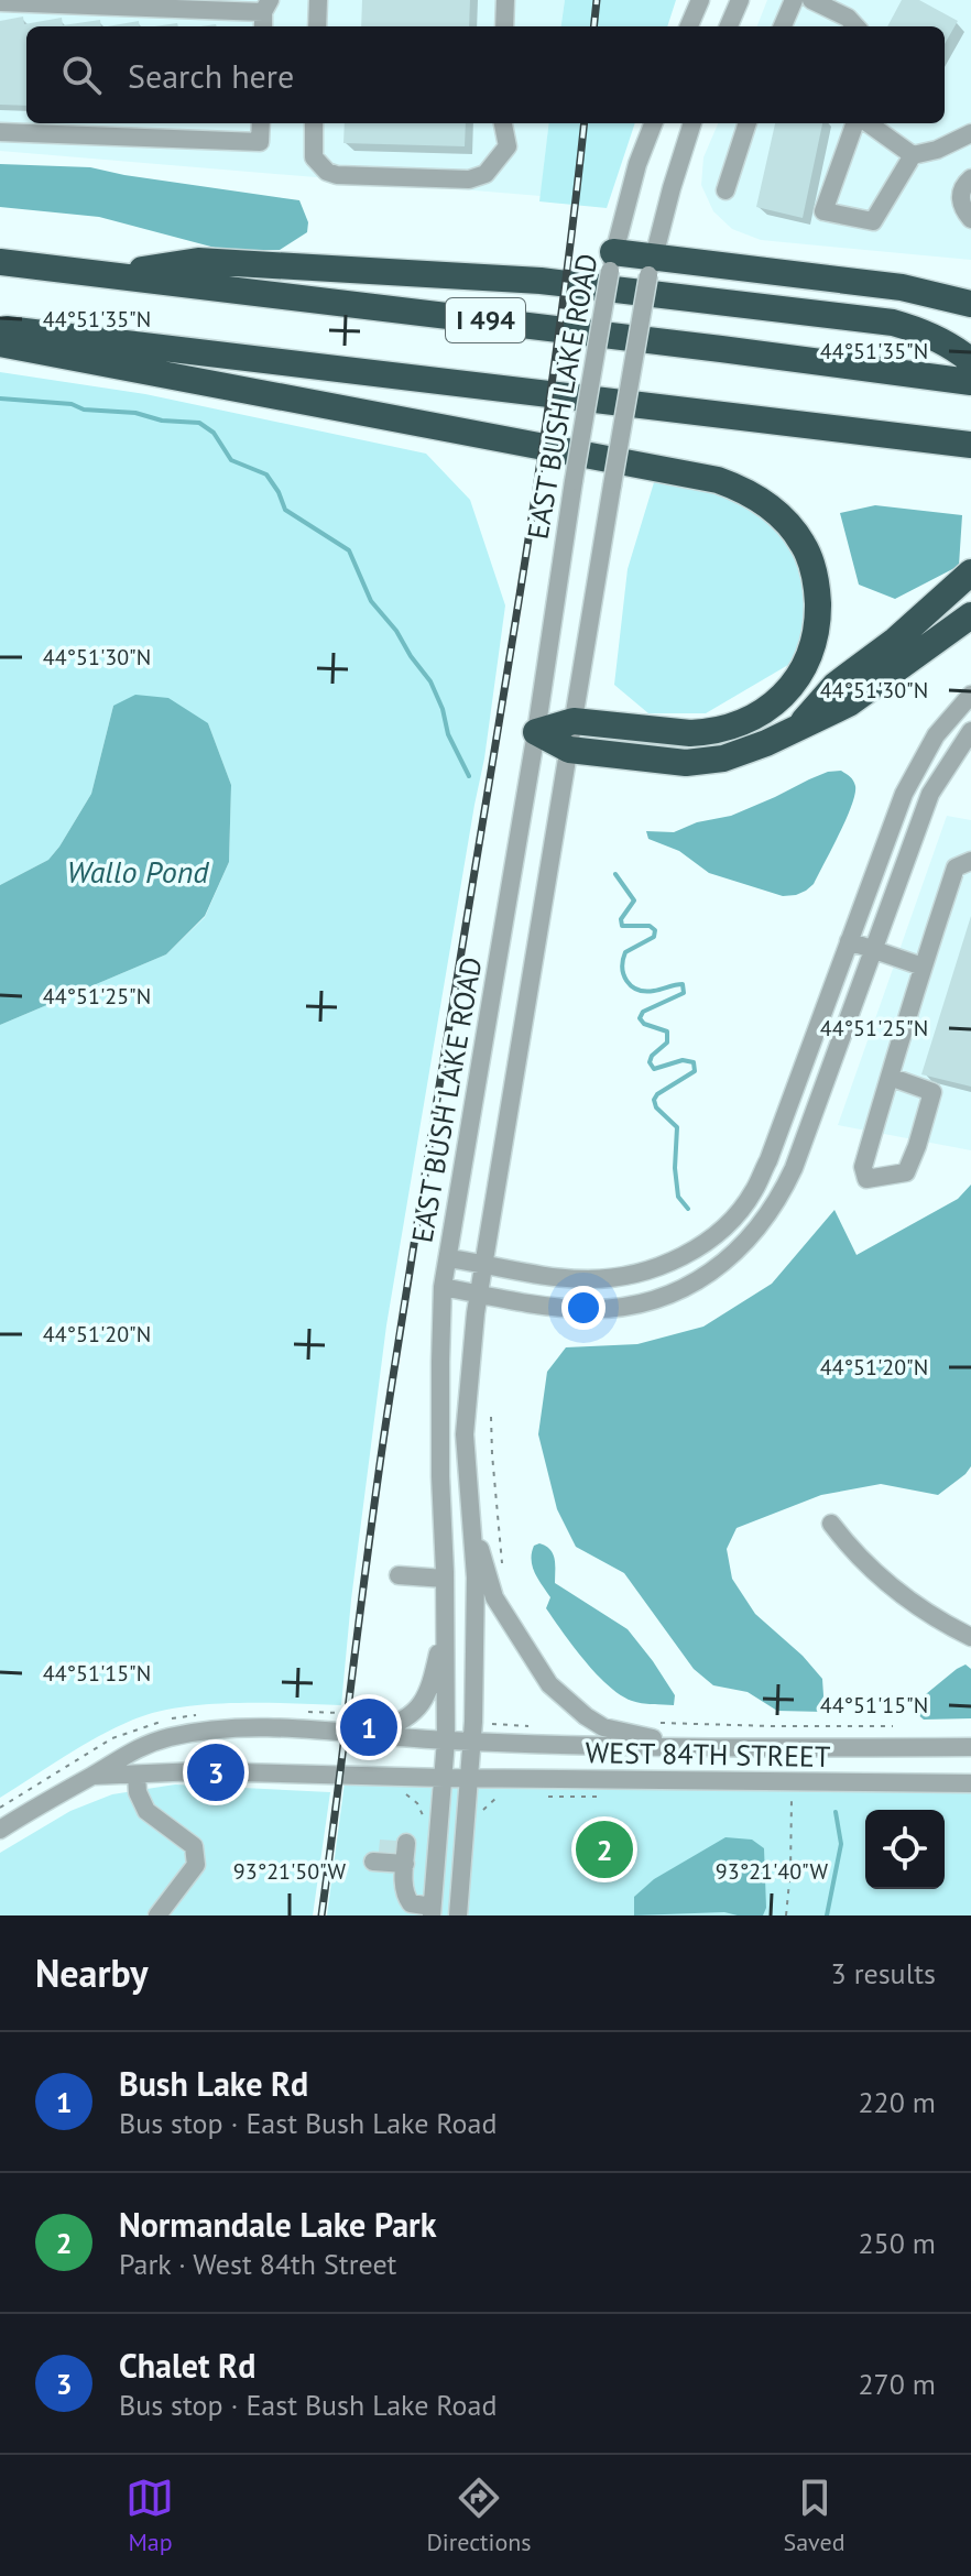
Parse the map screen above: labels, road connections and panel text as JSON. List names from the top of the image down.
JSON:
{
  "streets": {
    "highway": ["I 494"],
    "street": ["EAST BUSH LAKE ROAD", "WEST 84TH STREET"]
  },
  "crossings": [
    ["EAST BUSH LAKE ROAD", "WEST 84TH STREET"]
  ],
  "water": ["Wallo Pond"],
  "page": {
    "search": "Search here",
    "pins": ["1", "3", "2"],
    "heading": ["Nearby", "3 results"],
    "list": [
      {
        "mark": "1",
        "name": "Bush Lake Rd",
        "note": "Bus stop · East Bush Lake Road",
        "value": "220 m"
      },
      {
        "mark": "2",
        "name": "Normandale Lake Park",
        "note": "Park · West 84th Street",
        "value": "250 m"
      },
      {
        "mark": "3",
        "name": "Chalet Rd",
        "note": "Bus stop · East Bush Lake Road",
        "value": "270 m"
      }
    ],
    "nav": ["Map", "Directions", "Saved"]
  },
  "coordinates": [
    "44°51'35\"N",
    "44°51'30\"N",
    "44°51'25\"N",
    "44°51'20\"N",
    "44°51'15\"N",
    "93°21'50\"W",
    "93°21'40\"W"
  ]
}
